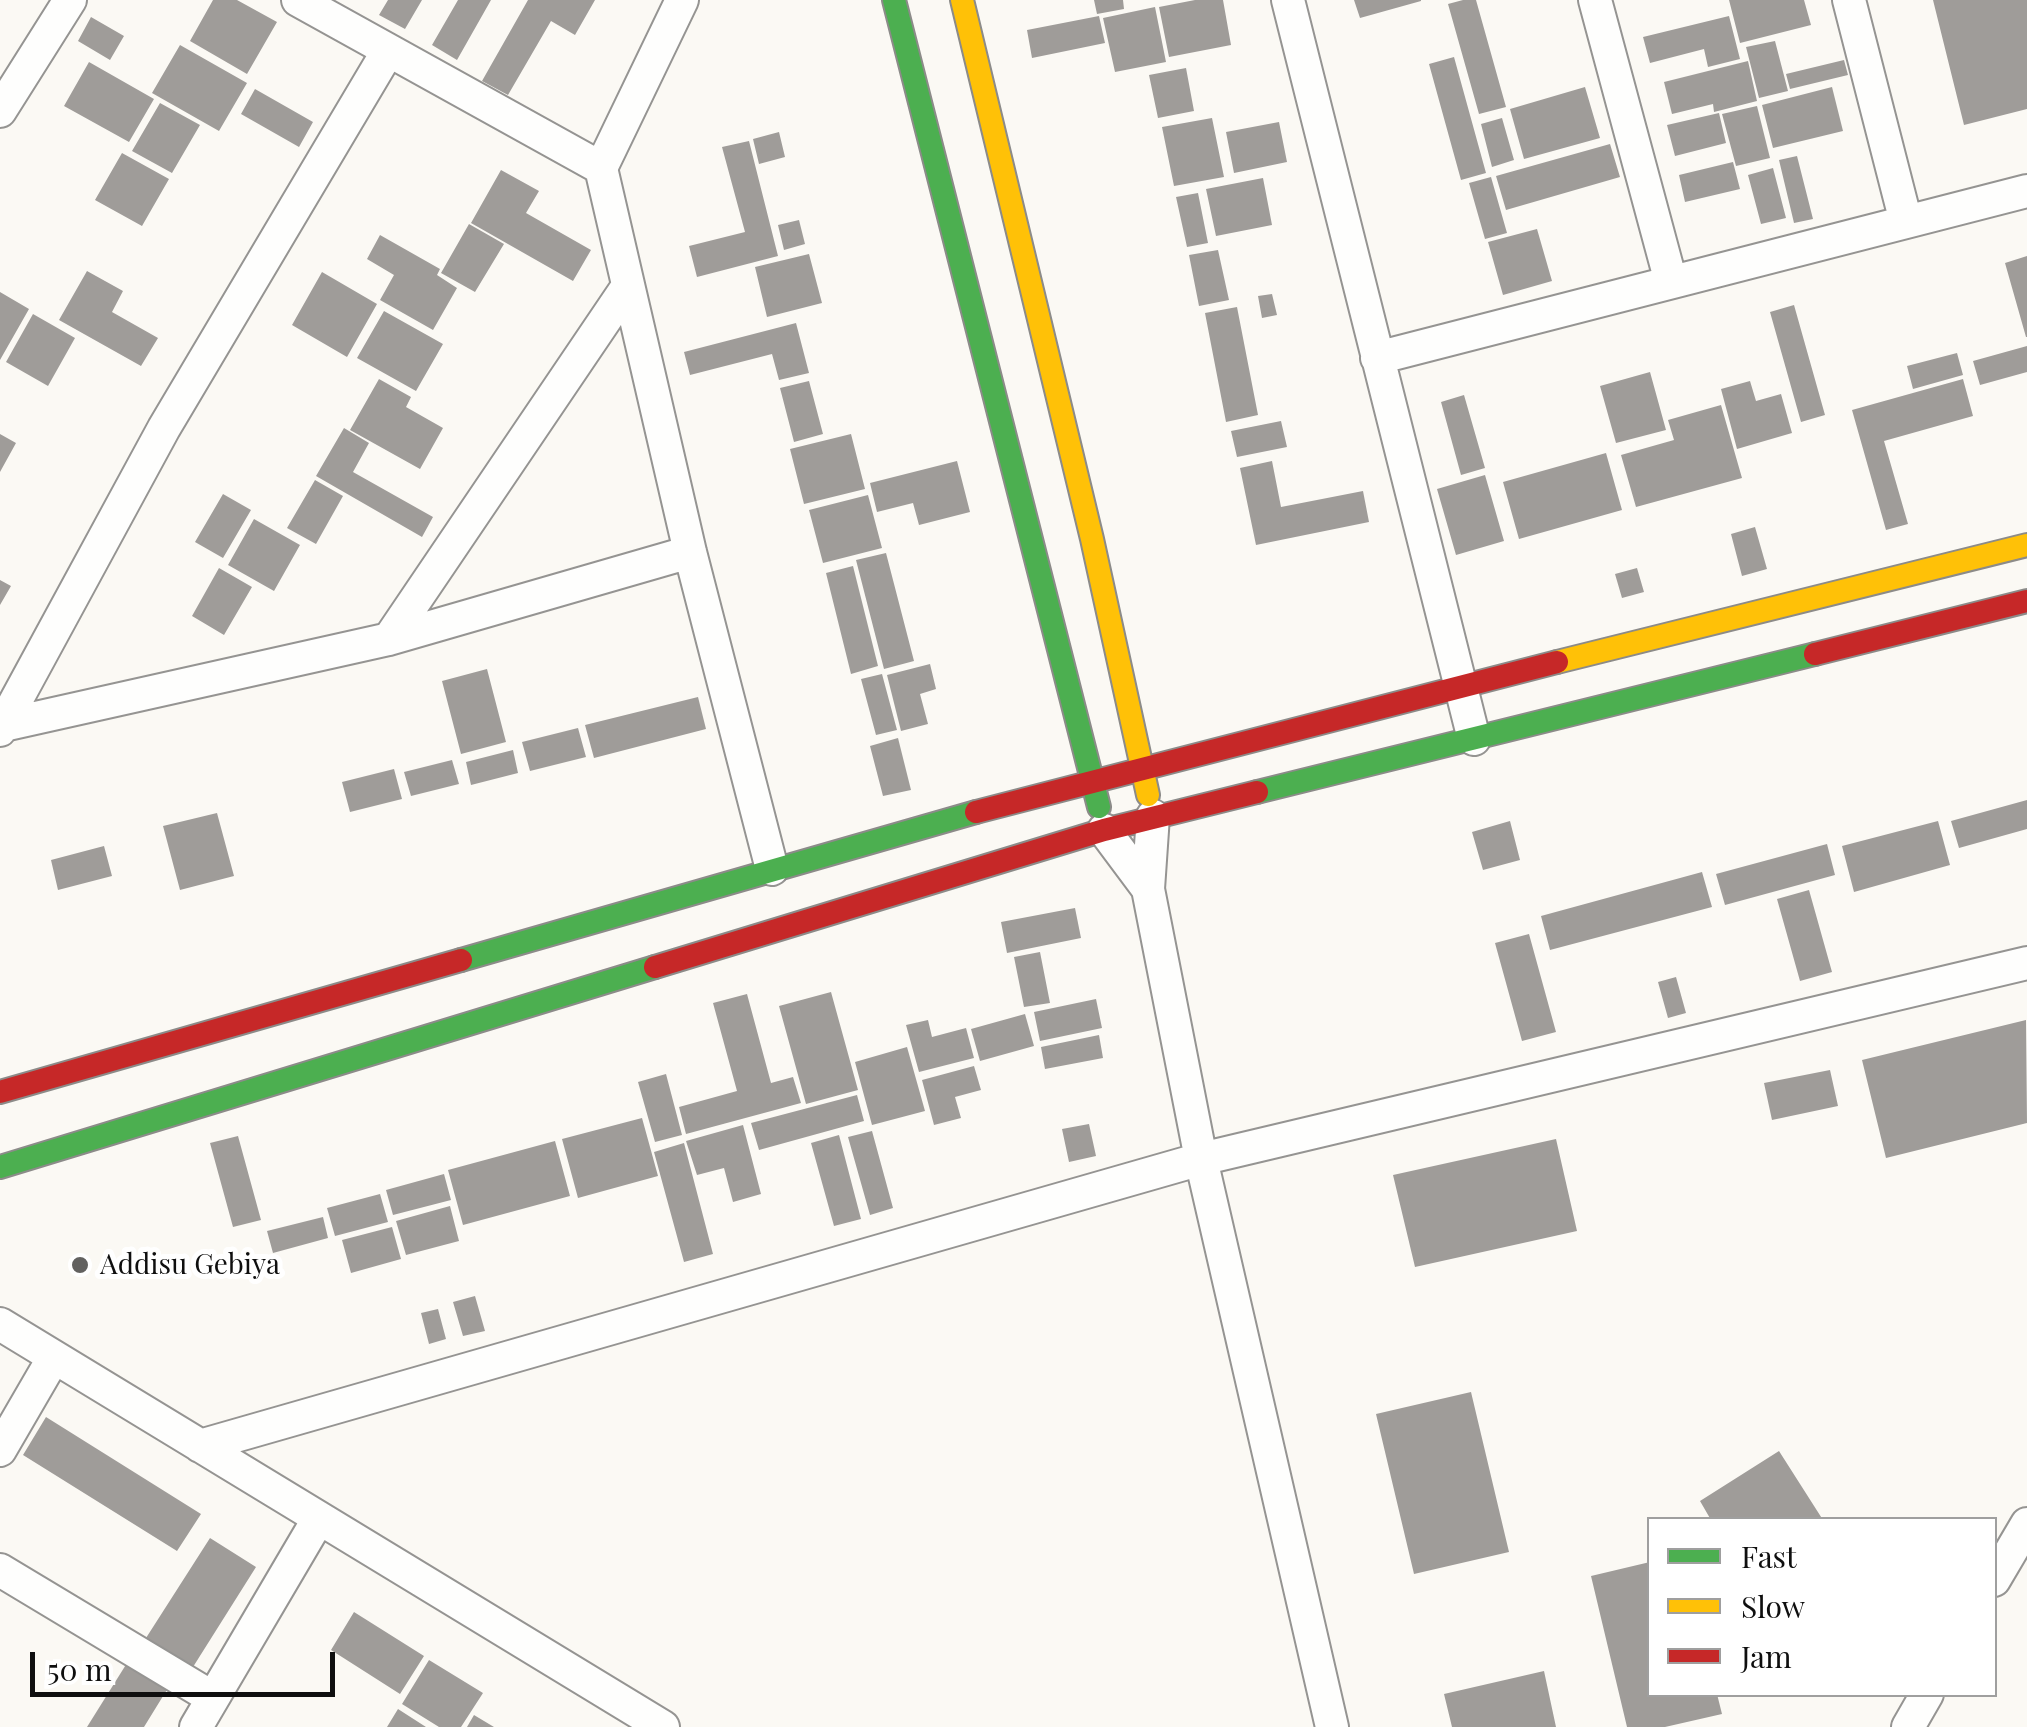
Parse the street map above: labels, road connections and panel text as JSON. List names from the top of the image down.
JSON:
{
  "places": ["Addisu Gebiya"],
  "legend": ["Fast", "Slow", "Jam"],
  "scale_bar": "50 m"
}
